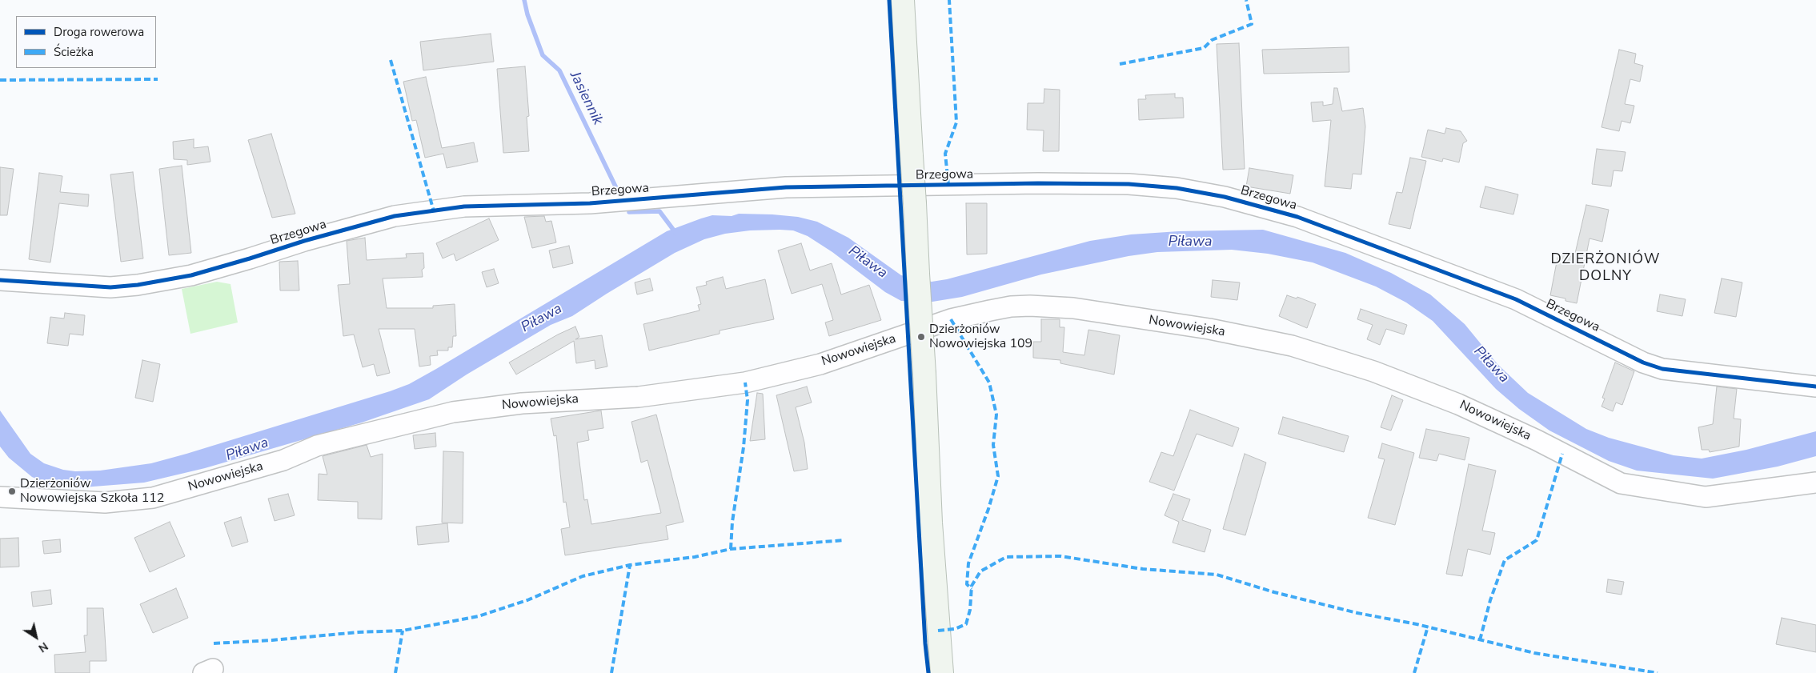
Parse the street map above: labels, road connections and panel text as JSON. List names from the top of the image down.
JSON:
{
  "streets": {
    "street": ["Brzegowa", "Nowowiejska"]
  },
  "districts": ["DZIERŻONIÓW DOLNY"],
  "water": ["Jasiennik", "Piława"],
  "places": ["Dzierżoniów Nowowiejska 109", "Dzierżoniów Nowowiejska Szkoła 112"],
  "legend": ["Droga rowerowa", "Ścieżka"],
  "north": "bottom right"
}
